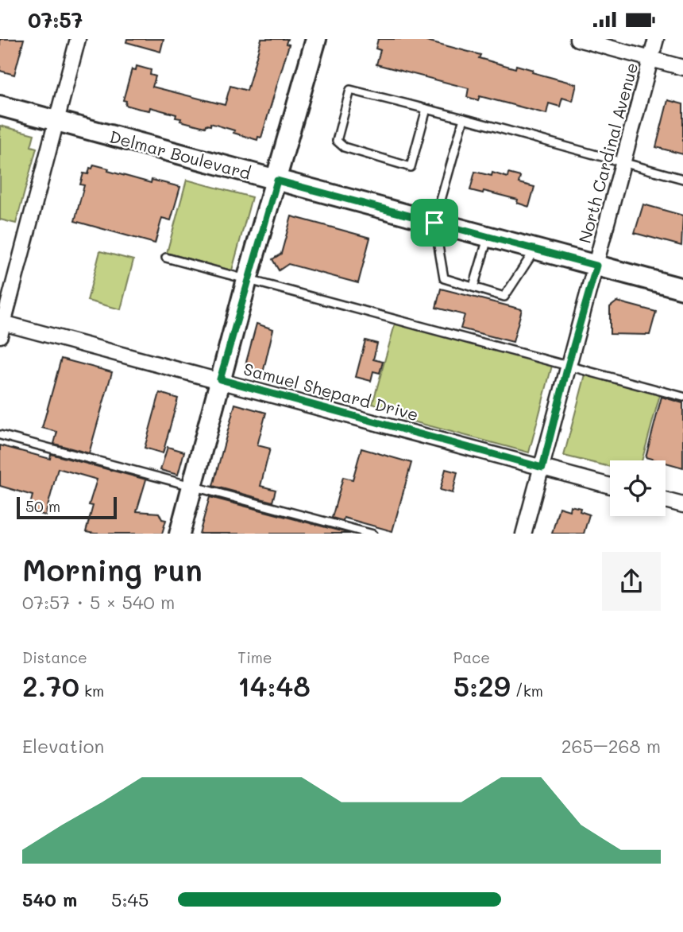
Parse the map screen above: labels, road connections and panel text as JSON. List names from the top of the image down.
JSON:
{
  "streets": {
    "street": ["North Cardinal Avenue", "Delmar Boulevard", "Samuel Shepard Drive"]
  },
  "crossings": [
    ["North Cardinal Avenue", "Delmar Boulevard"],
    ["North Cardinal Avenue", "Samuel Shepard Drive"]
  ],
  "scale_bar": "50 m",
  "page": {
    "status": "07:57",
    "scale": "50 m",
    "heading": ["Morning run", "07:57 · 5 × 540 m"],
    "stats": [
      ["Distance", "2.70 km"],
      ["Time", "14:48"],
      ["Pace", "5:29 /km"]
    ],
    "chart": ["Elevation", "265–268 m"],
    "list": [
      {
        "name": "540 m",
        "note": "5:45"
      }
    ]
  }
}
